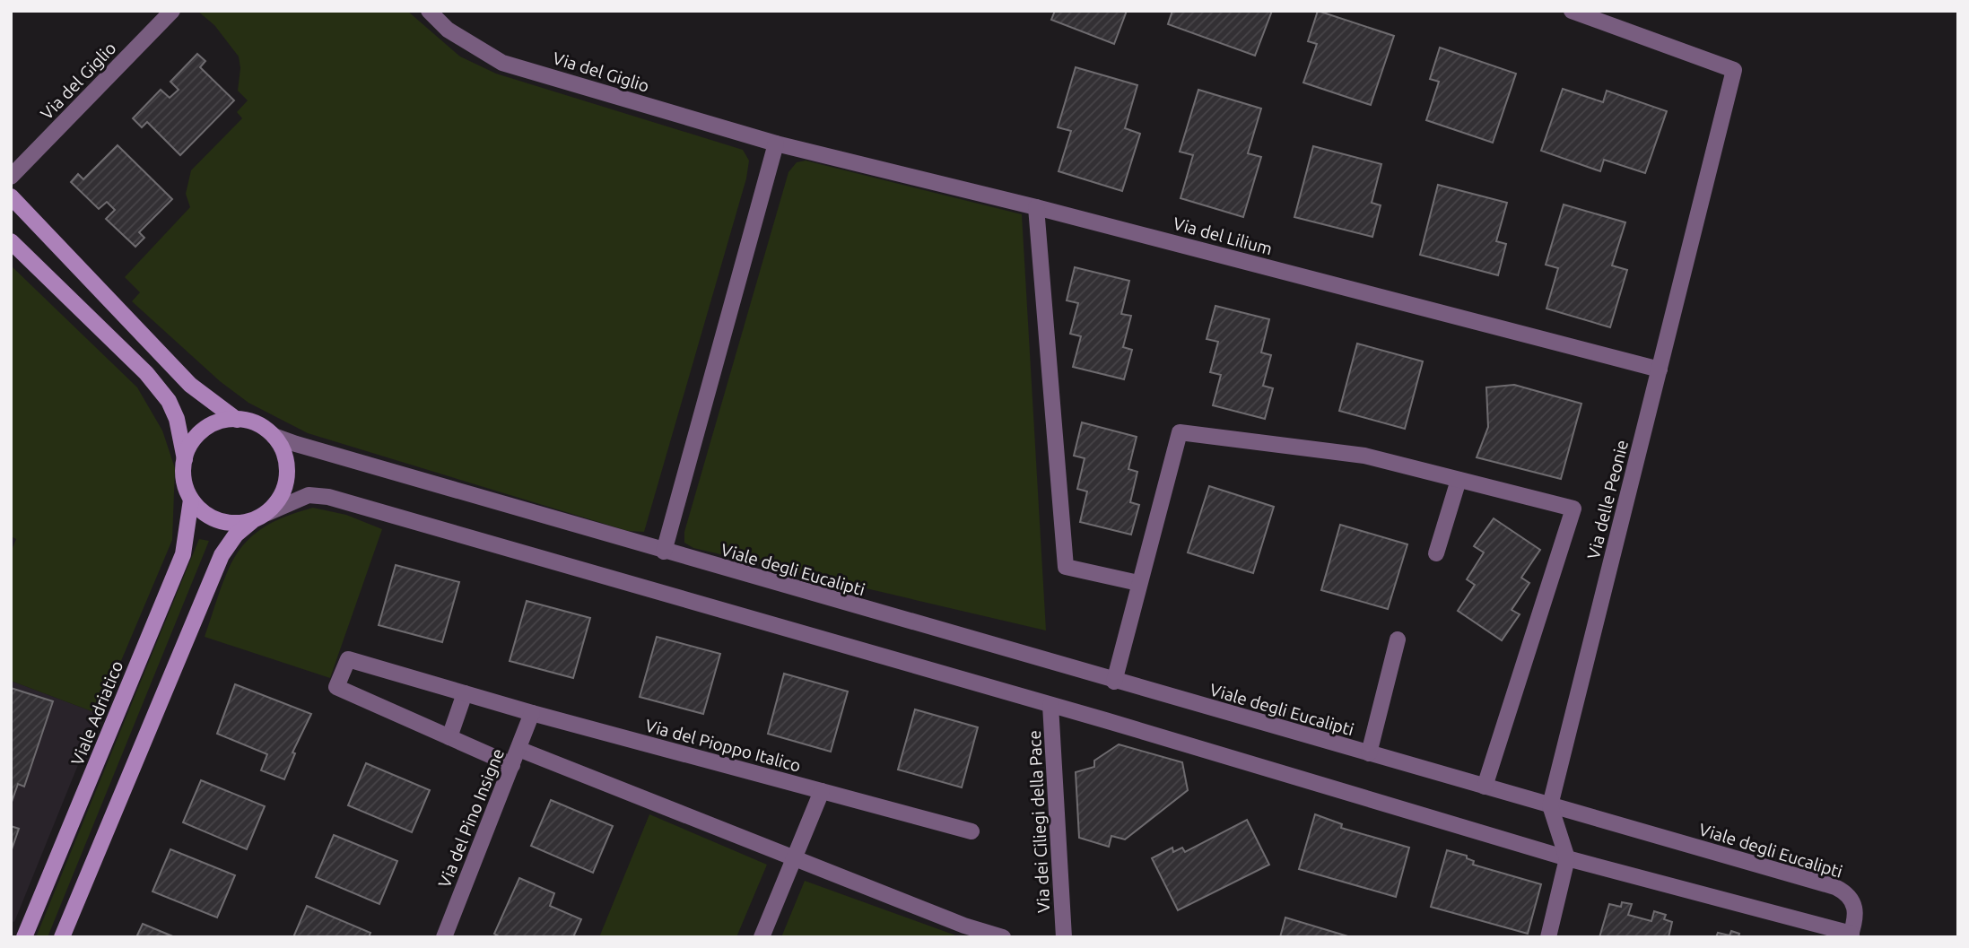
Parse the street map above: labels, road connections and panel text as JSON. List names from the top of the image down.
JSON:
{
  "streets": {
    "street": [
      "Via del Giglio",
      "Via del Lilium",
      "Via delle Peonie",
      "Viale degli Eucalipti",
      "Viale Adriatico",
      "Via del Pioppo Italico",
      "Via del Pino Insigne",
      "Via dei Ciliegi della Pace"
    ]
  },
  "crossings": [
    ["Via del Giglio", "Via del Lilium"],
    ["Via del Lilium", "Via delle Peonie"],
    ["Via delle Peonie", "Viale degli Eucalipti"],
    ["Viale degli Eucalipti", "Viale Adriatico"],
    ["Viale degli Eucalipti", "Via dei Ciliegi della Pace"],
    ["Via del Pioppo Italico", "Via del Pino Insigne"]
  ]
}
